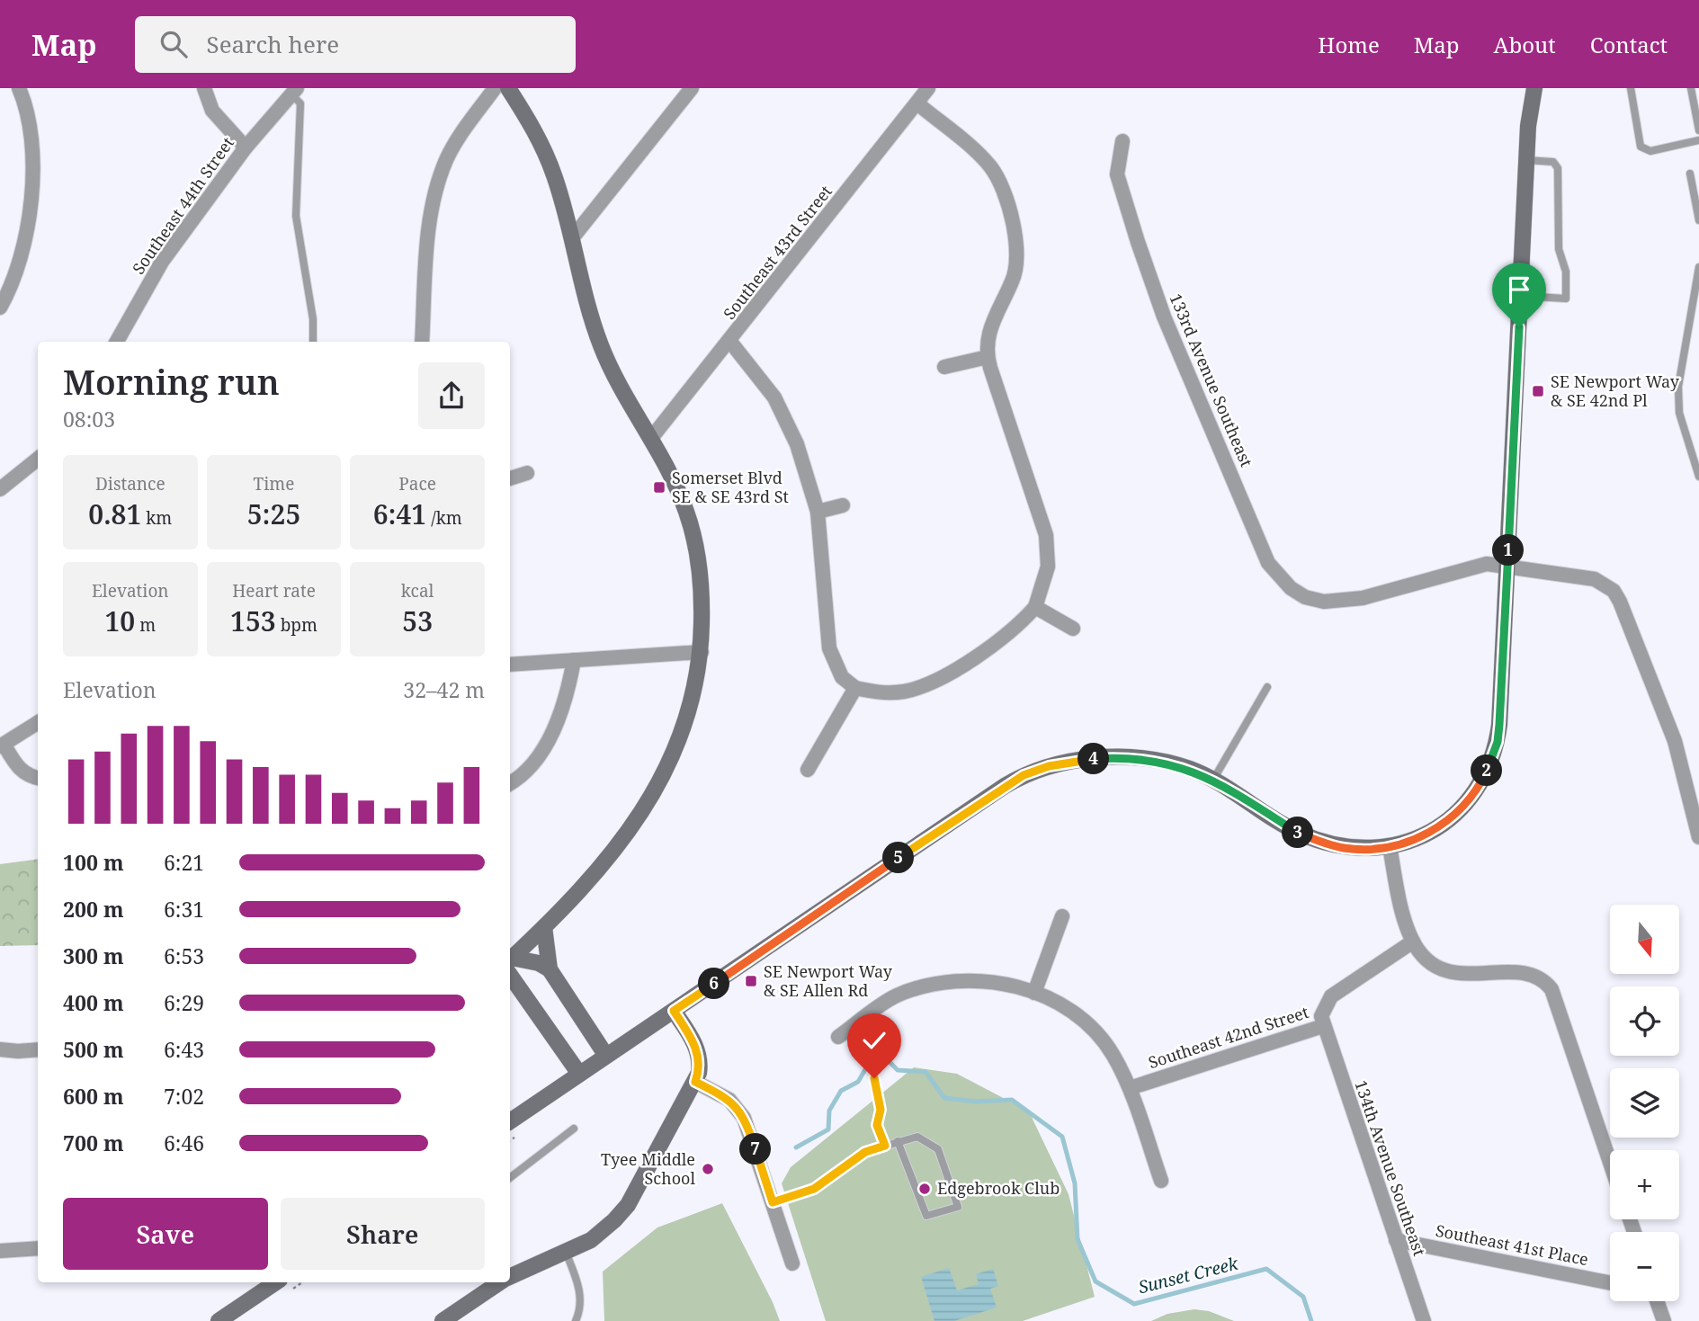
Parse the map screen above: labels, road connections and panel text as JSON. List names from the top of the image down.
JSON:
{
  "streets": {
    "street": [
      "Southeast 44th Street",
      "Southeast 43rd Street",
      "133rd Avenue Southeast",
      "Southeast 42nd Street",
      "134th Avenue Southeast",
      "Southeast 41st Place"
    ]
  },
  "crossings": [
    ["Southeast 42nd Street", "134th Avenue Southeast"],
    ["134th Avenue Southeast", "Southeast 41st Place"]
  ],
  "water": ["Sunset Creek"],
  "places": {
    "transit": ["SE Newport Way & SE 42nd Pl", "Somerset Blvd SE & SE 43rd St", "SE Newport Way & SE Allen Rd"],
    "other": ["Tyee Middle School", "Edgebrook Club"]
  },
  "north": "bottom",
  "page": {
    "header": "Map",
    "search": "Search here",
    "nav": [
      "Home",
      "Map",
      "About",
      "Contact"
    ],
    "heading": ["Morning run", "08:03"],
    "stats": [
      ["Distance", "0.81 km"],
      ["Time", "5:25"],
      ["Pace", "6:41 /km"],
      ["Elevation", "10 m"],
      ["Heart rate", "153 bpm"],
      ["kcal", "53"]
    ],
    "pins": [
      "1",
      "4",
      "2",
      "3",
      "5",
      "6",
      "7"
    ],
    "chart": ["Elevation", "32–42 m"],
    "list": [
      {
        "name": "100 m",
        "note": "6:21"
      },
      {
        "name": "200 m",
        "note": "6:31"
      },
      {
        "name": "300 m",
        "note": "6:53"
      },
      {
        "name": "400 m",
        "note": "6:29"
      },
      {
        "name": "500 m",
        "note": "6:43"
      },
      {
        "name": "600 m",
        "note": "7:02"
      },
      {
        "name": "700 m",
        "note": "6:46"
      }
    ],
    "map_buttons": ["+", "−"],
    "buttons": ["Save", "Share"]
  }
}
